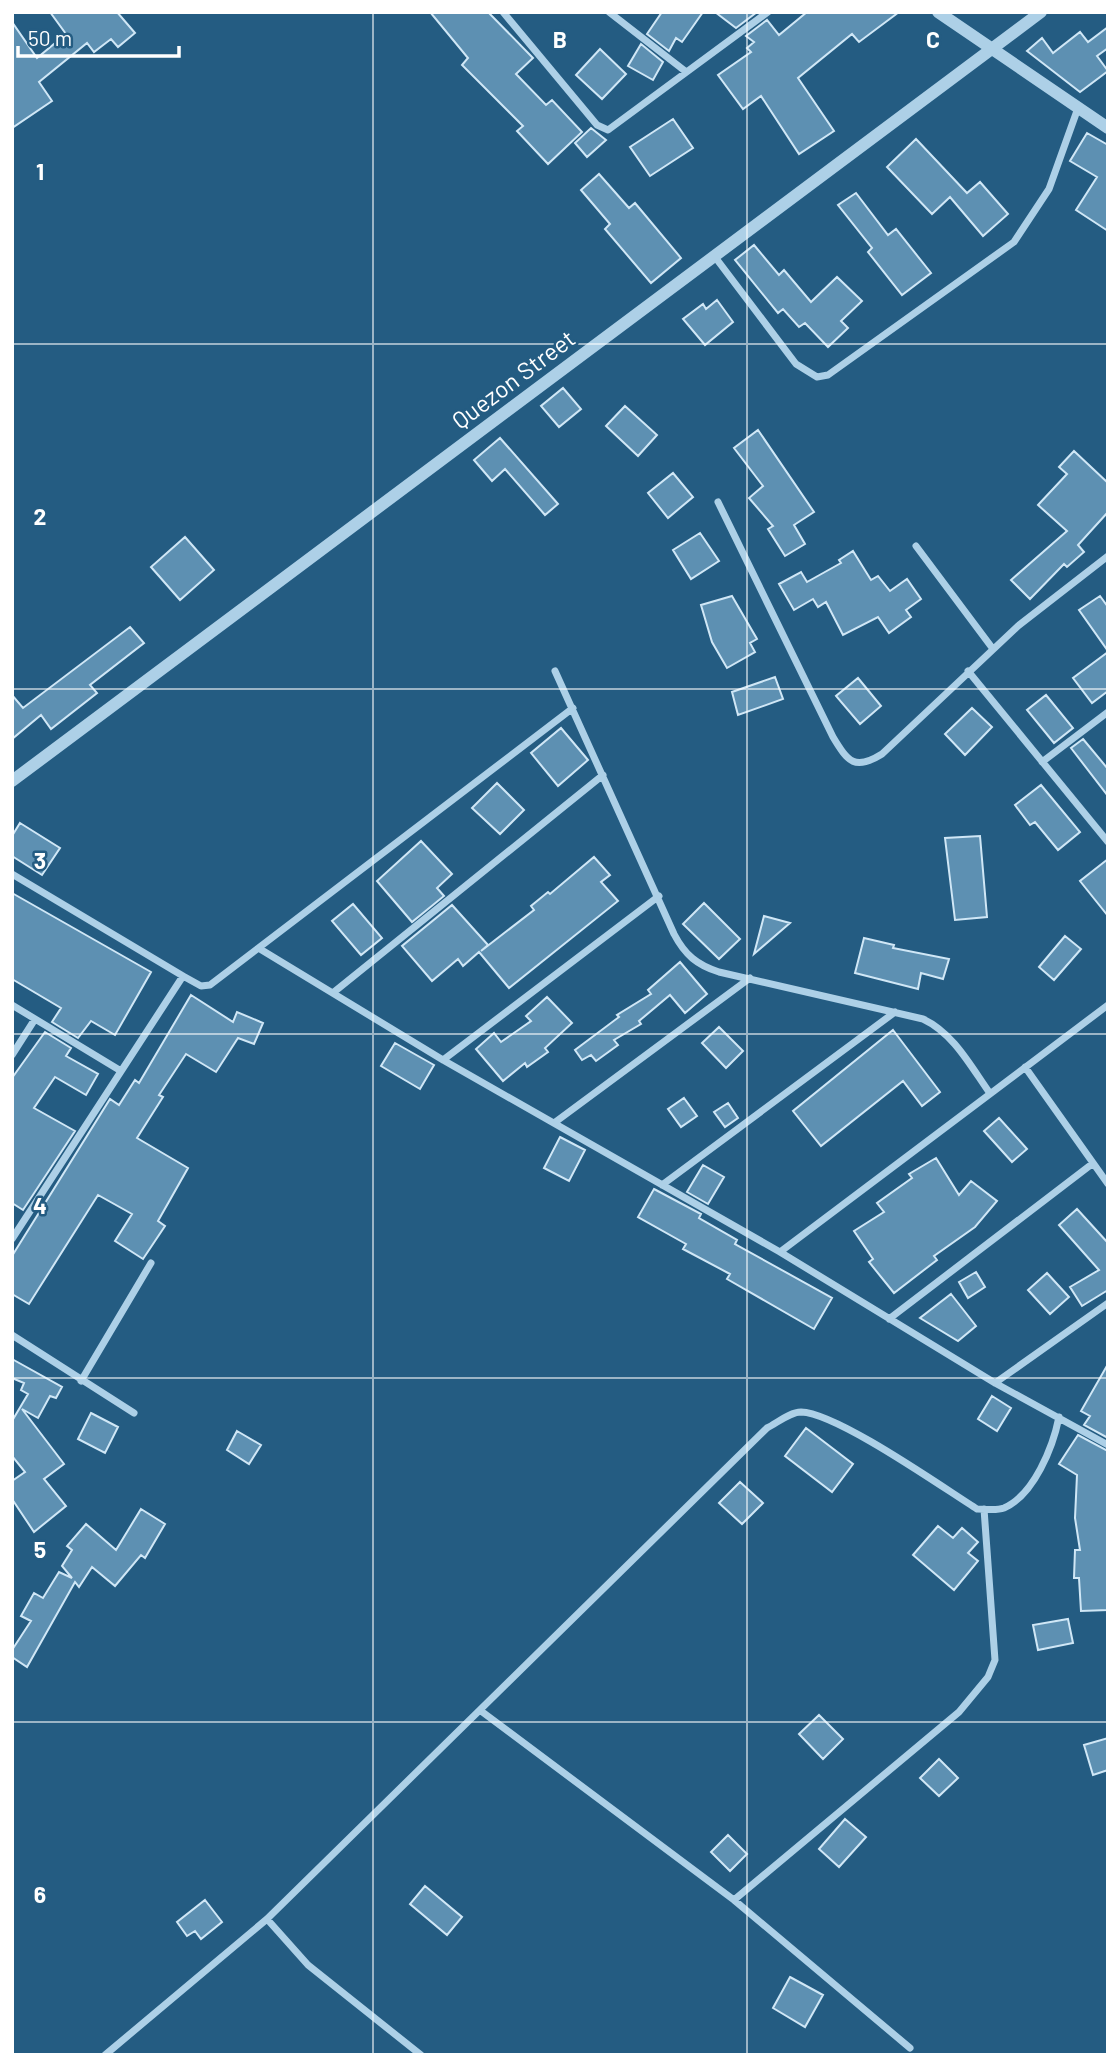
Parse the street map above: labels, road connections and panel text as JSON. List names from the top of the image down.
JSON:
{
  "streets": {
    "street": ["Quezon Street"]
  },
  "scale_bar": "50 m",
  "grid": {
    "columns": ["B", "C"],
    "rows": [
      "1",
      "2",
      "3",
      "4",
      "5",
      "6"
    ]
  }
}
